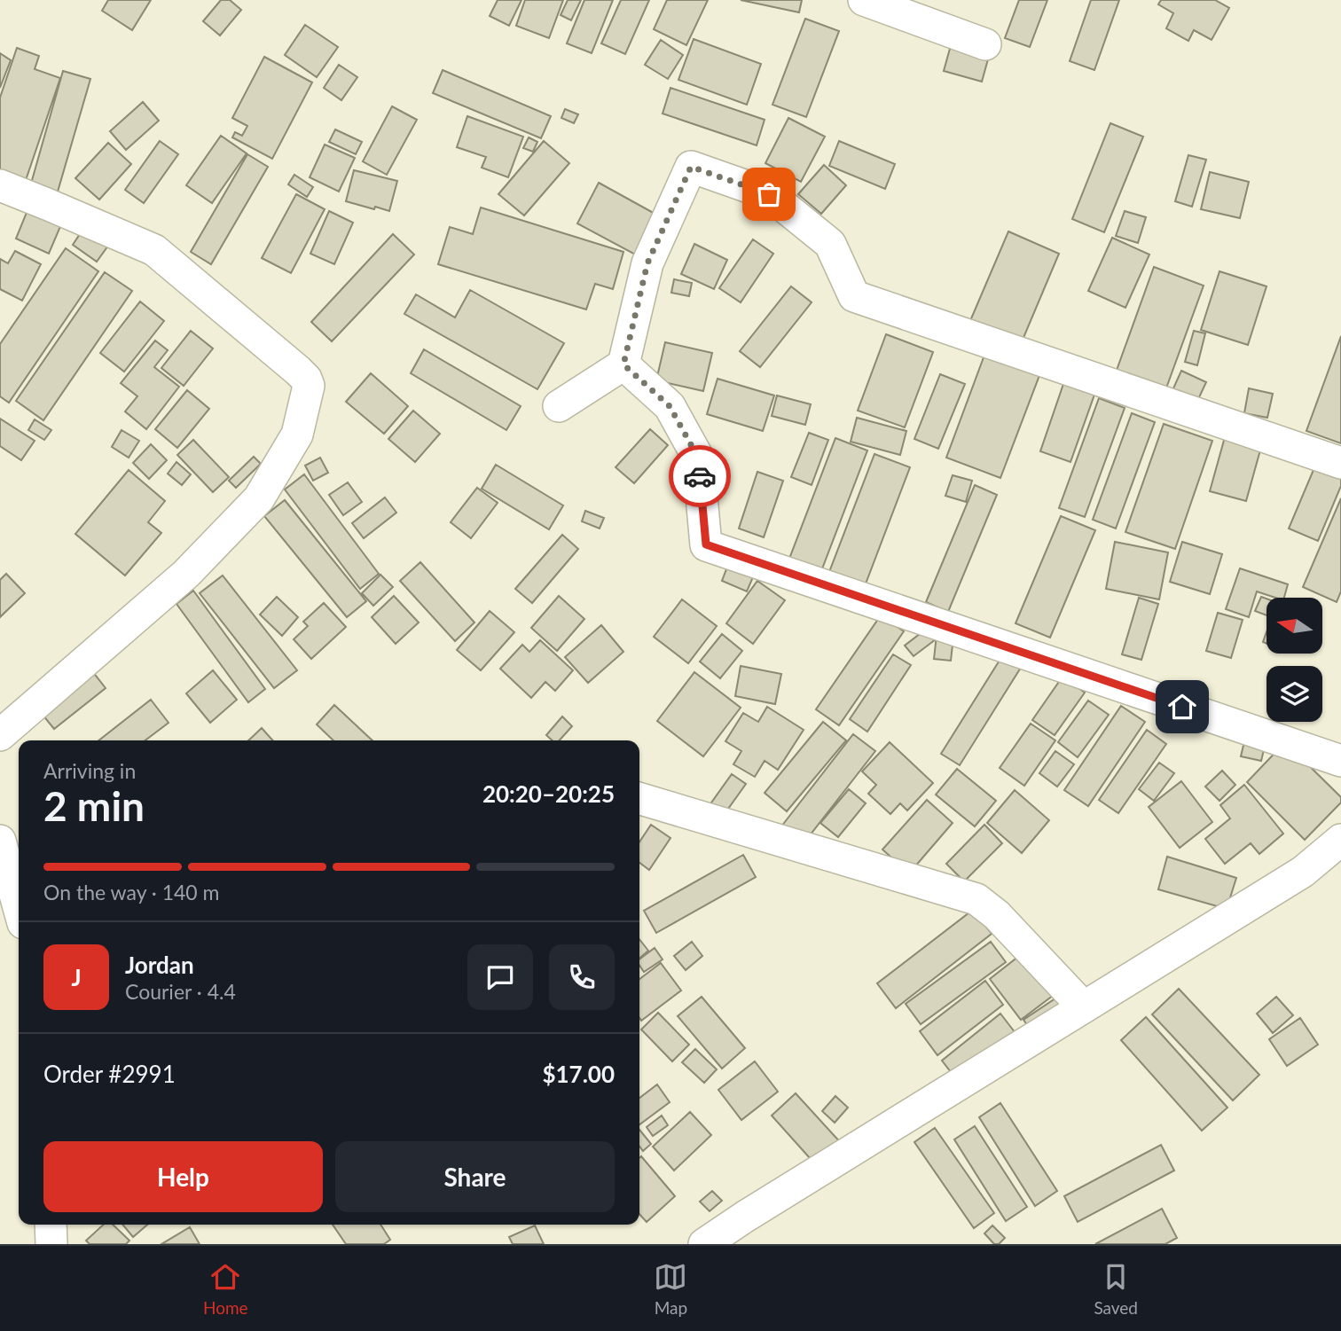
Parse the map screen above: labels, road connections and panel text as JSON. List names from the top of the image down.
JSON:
{
  "north": "left",
  "page": {
    "heading": ["2 min", "Arriving in", "20:20–20:25"],
    "panel": [
      "Jordan",
      "Courier · 4.4",
      "Order #2991",
      "$17.00"
    ],
    "bar": "On the way · 140 m",
    "round": "J",
    "buttons": ["Help", "Share"],
    "tabs": ["Home", "Map", "Saved"]
  }
}
